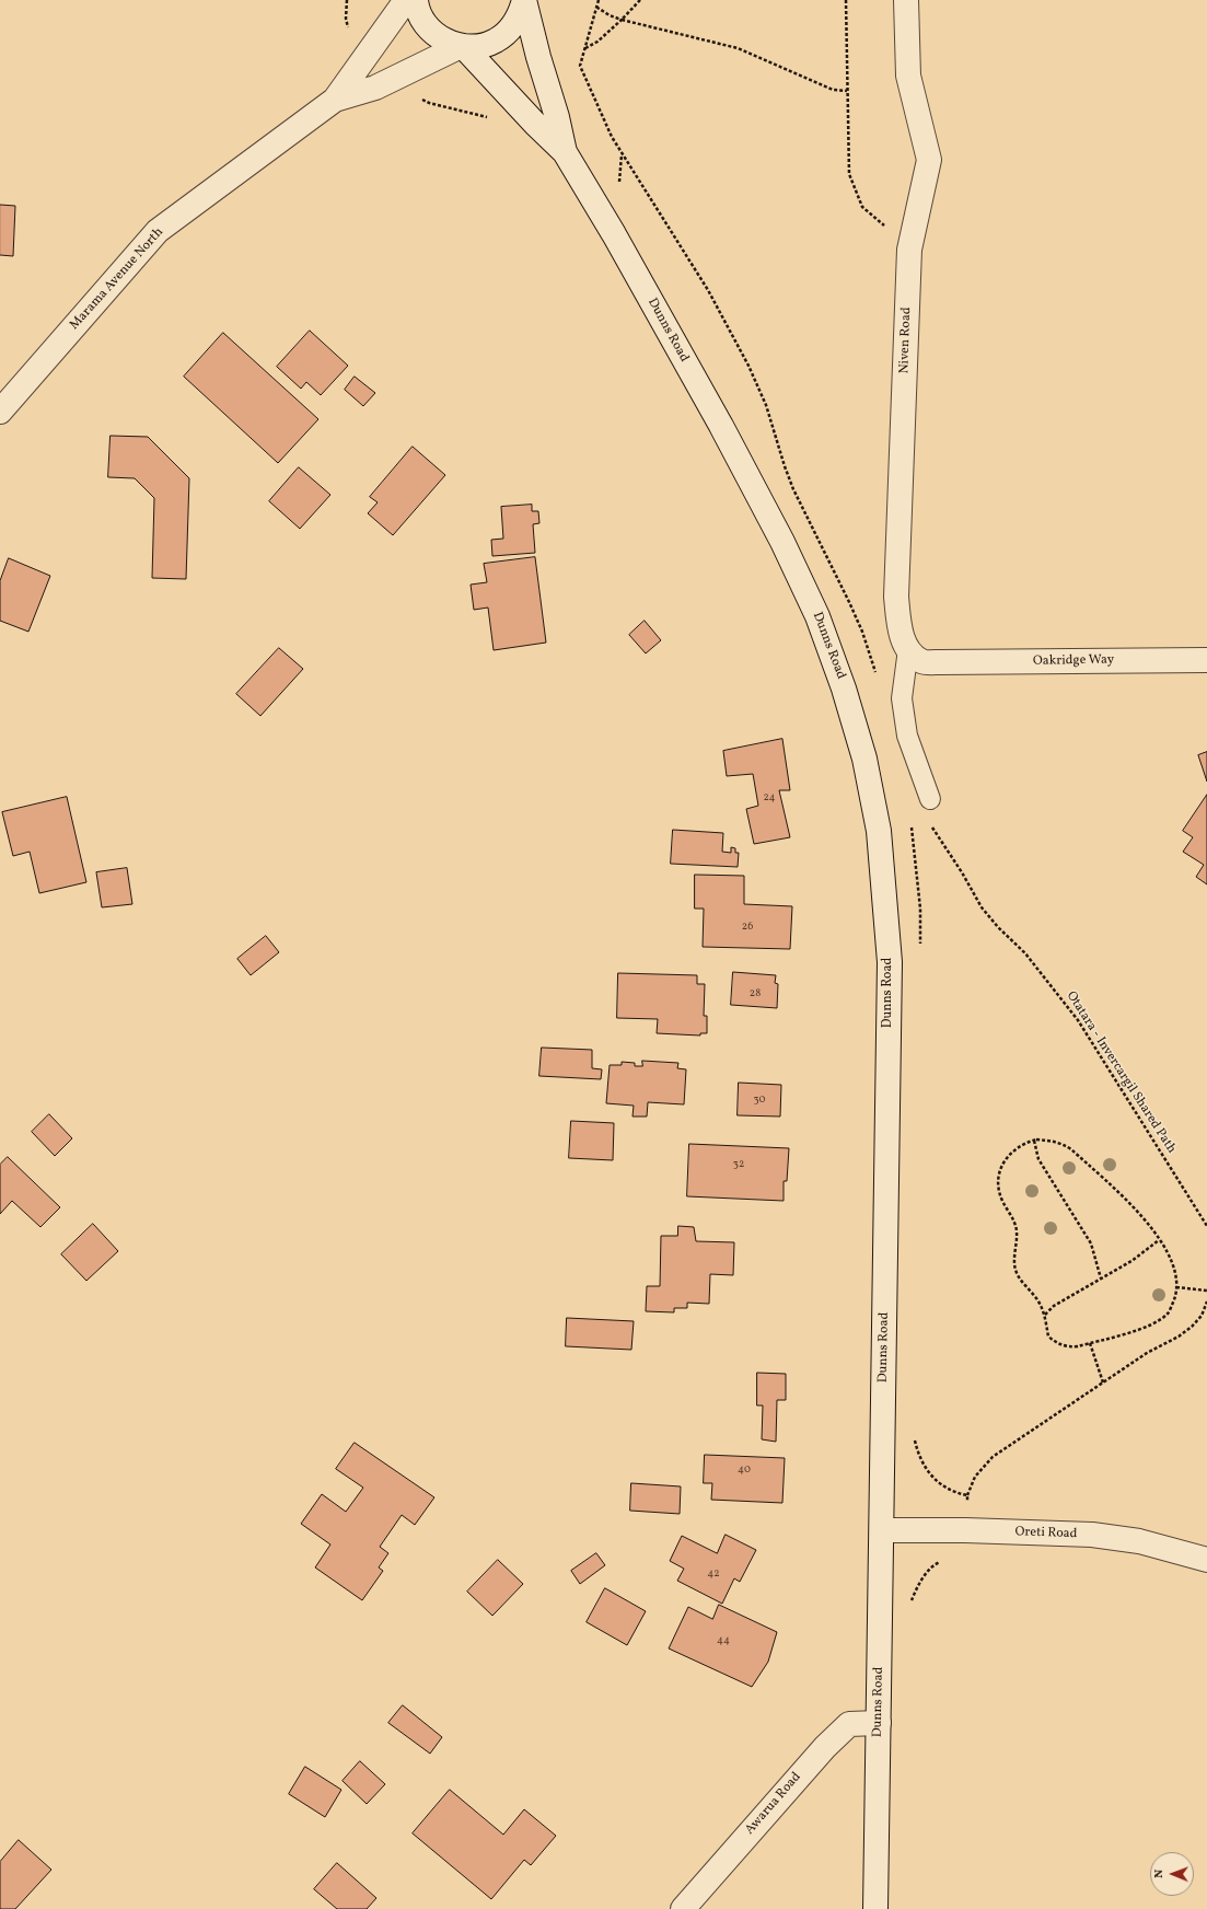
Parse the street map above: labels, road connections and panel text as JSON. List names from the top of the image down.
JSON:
{
  "streets": {
    "street": [
      "Marama Avenue North",
      "Dunns Road",
      "Niven Road",
      "Oakridge Way",
      "Oreti Road",
      "Awarua Road"
    ],
    "path": ["Otatara - Invercargil Shared Path"]
  },
  "crossings": [
    ["Marama Avenue North", "Dunns Road"],
    ["Dunns Road", "Oreti Road"],
    ["Dunns Road", "Awarua Road"],
    ["Niven Road", "Oakridge Way"]
  ],
  "house_numbers": [
    "24",
    "26",
    "28",
    "30",
    "32",
    "40",
    "42",
    "44"
  ],
  "north": "left"
}
